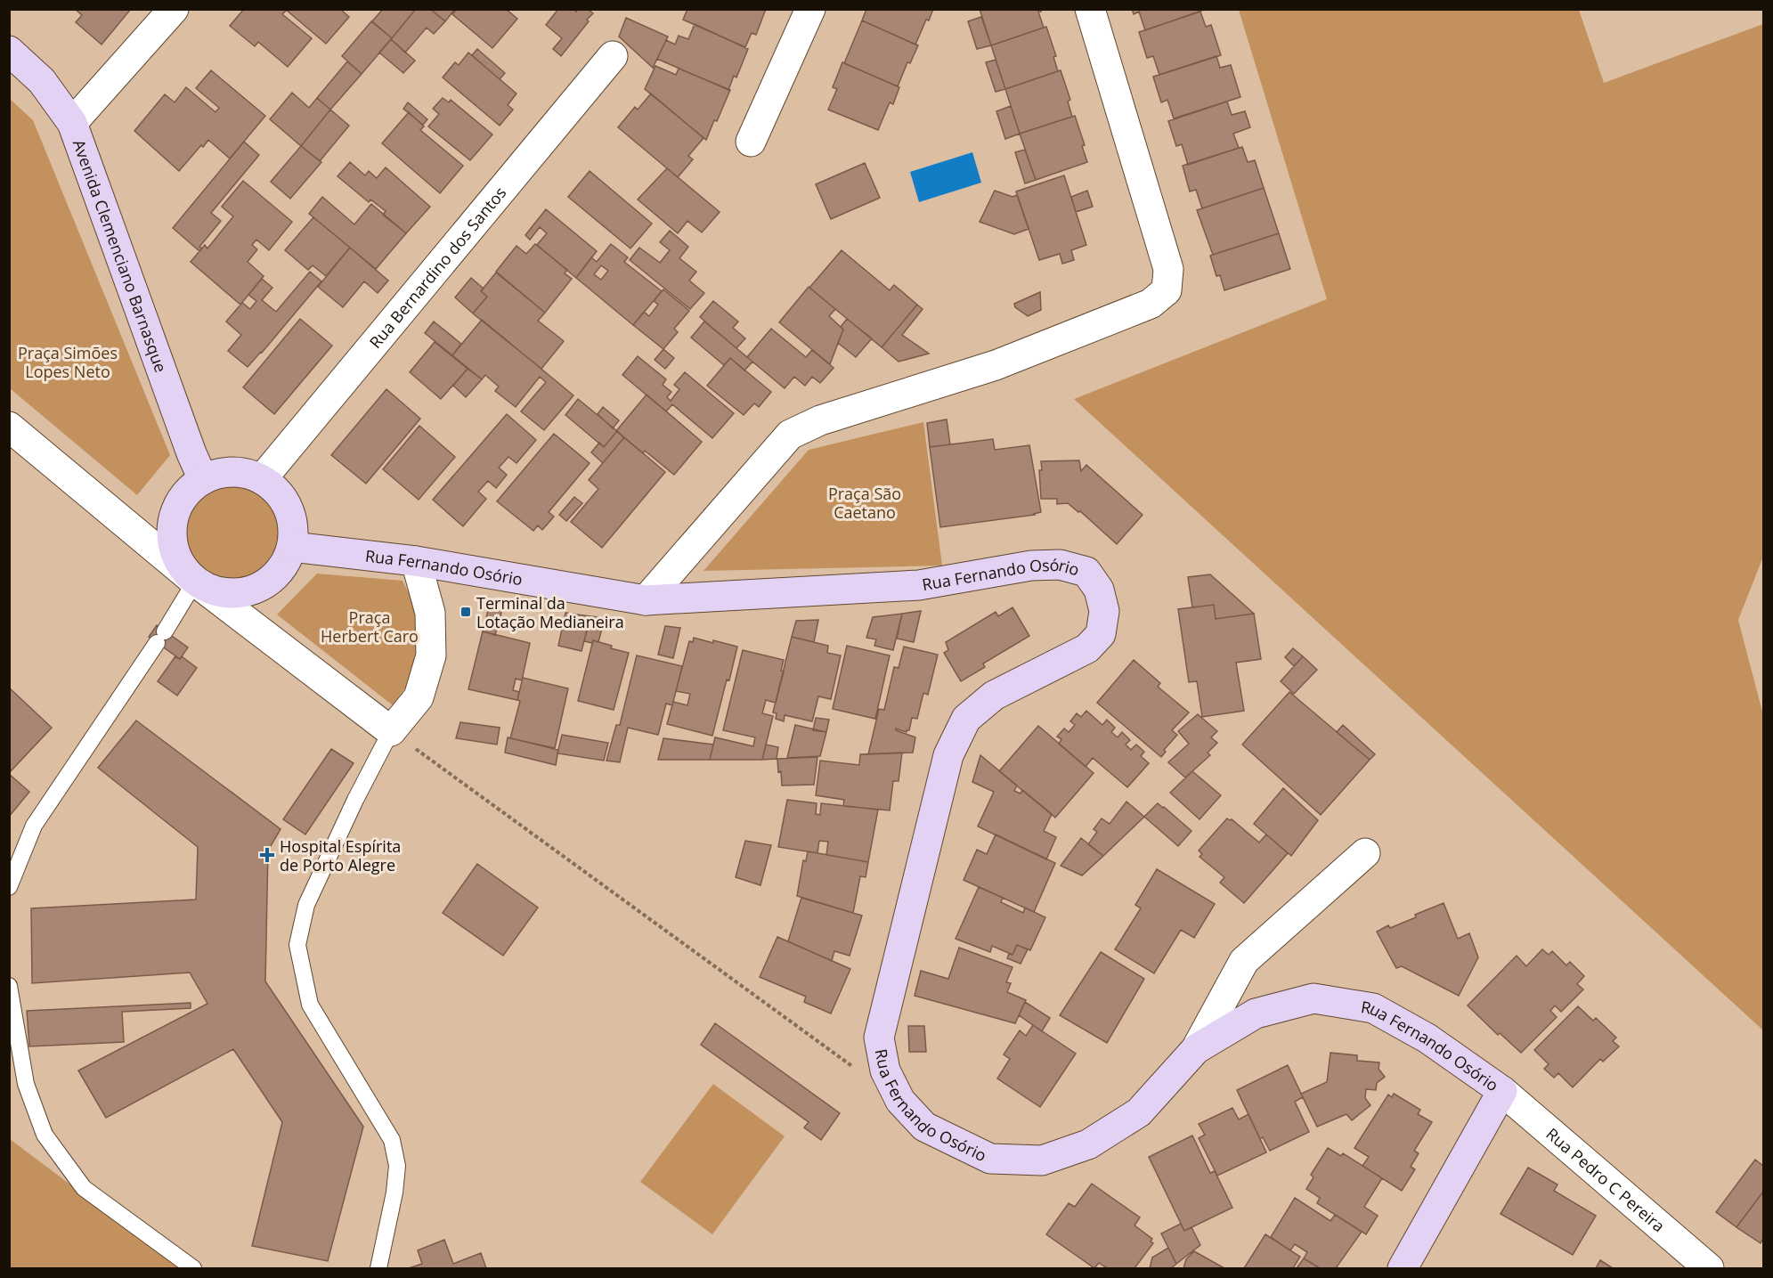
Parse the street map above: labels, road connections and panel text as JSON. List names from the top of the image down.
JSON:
{
  "streets": {
    "street": [
      "Avenida Clemenciano Barnasque",
      "Rua Bernardino dos Santos",
      "Rua Fernando Osório",
      "Rua Pedro C Pereira"
    ]
  },
  "crossings": [
    ["Avenida Clemenciano Barnasque", "Rua Bernardino dos Santos"],
    ["Avenida Clemenciano Barnasque", "Rua Fernando Osório"],
    ["Rua Bernardino dos Santos", "Rua Fernando Osório"],
    ["Rua Fernando Osório", "Rua Pedro C Pereira"]
  ],
  "parks": ["Praça Simões Lopes Neto", "Praça São Caetano", "Praça Herbert Caro"],
  "places": {
    "transit": ["Terminal da Lotação Medianeira"],
    "health": ["Hospital Espírita de Porto Alegre"]
  }
}
